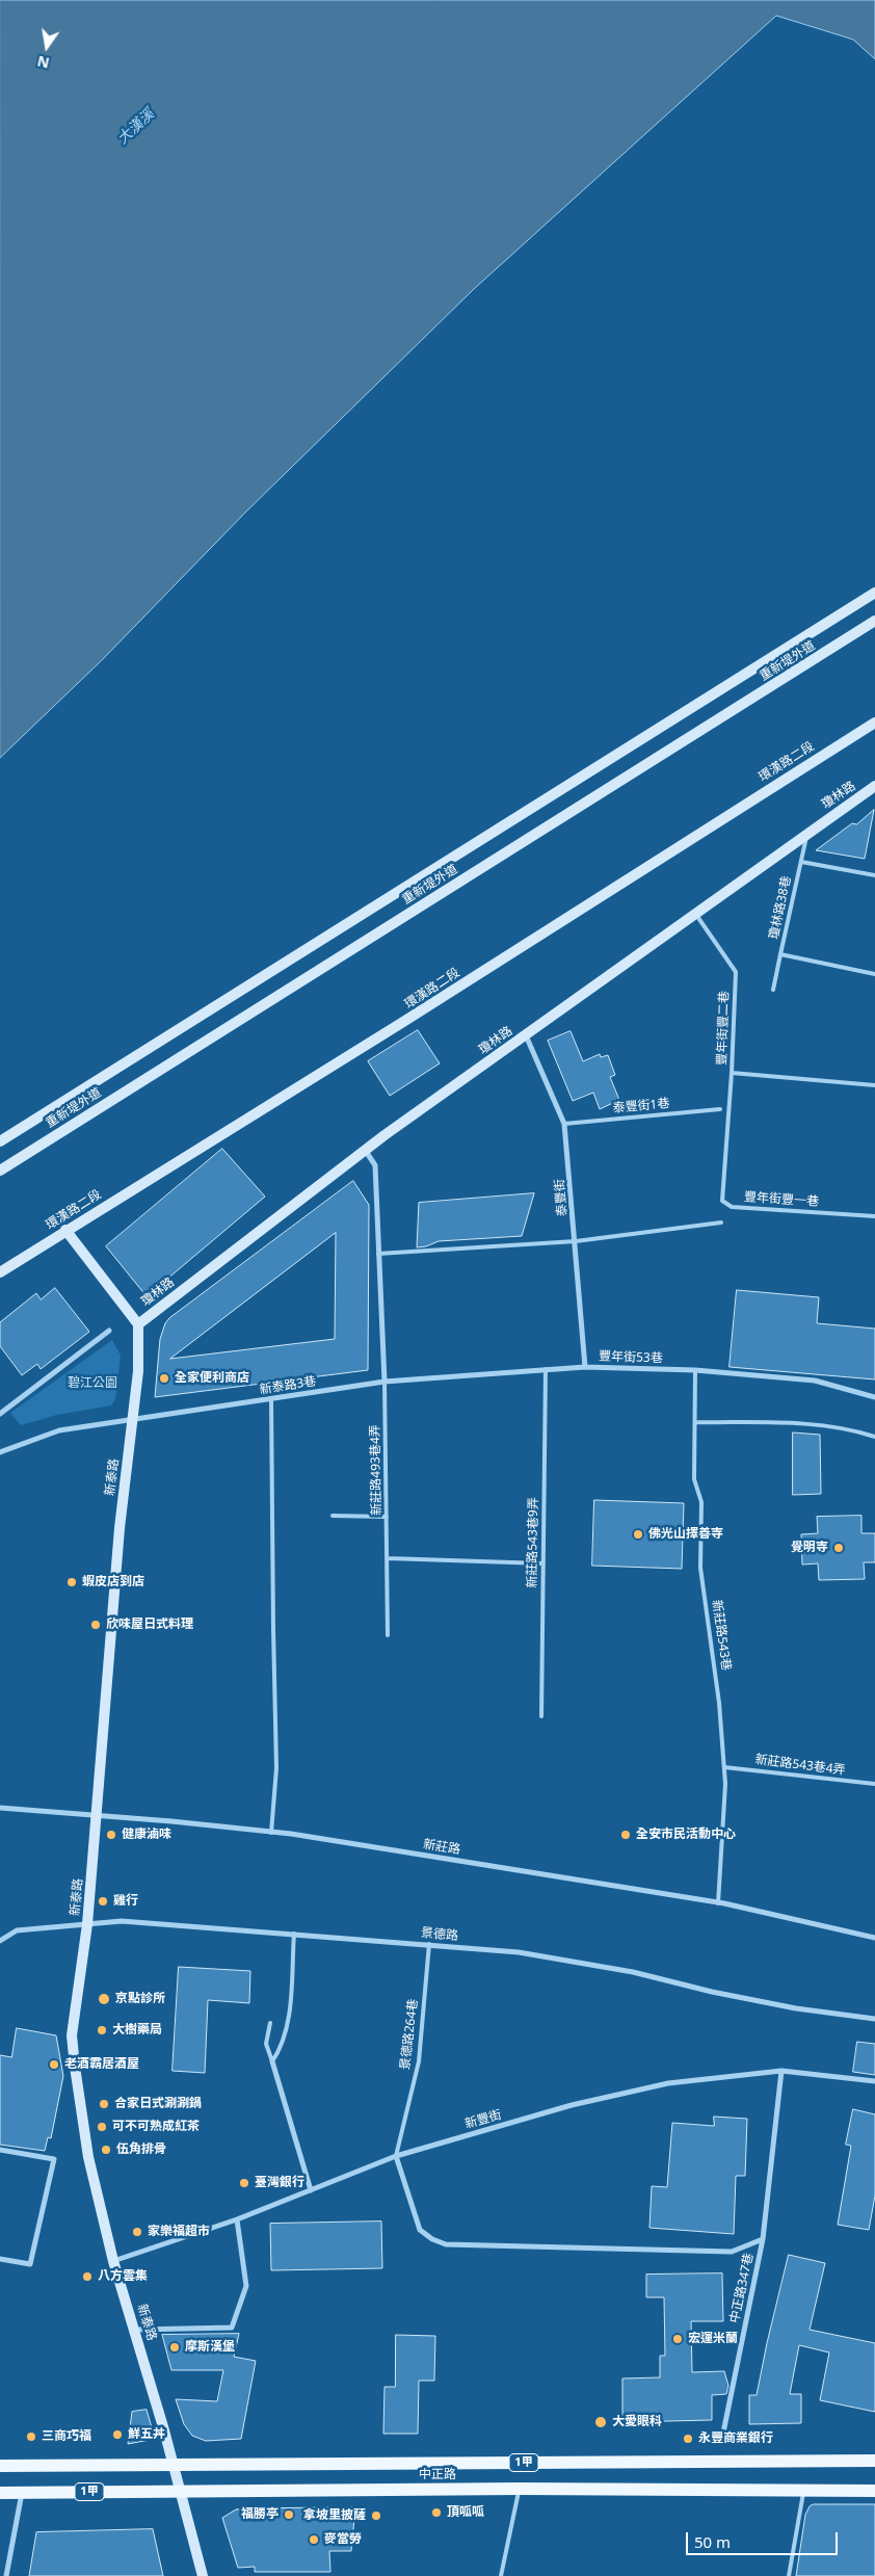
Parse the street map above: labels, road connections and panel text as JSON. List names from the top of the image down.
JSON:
{
  "streets": {
    "main road": ["1甲", "中正路"],
    "street": [
      "重新堤外道",
      "環漢路二段",
      "瓊林路",
      "泰豐街",
      "豐年街53巷",
      "新泰路3巷",
      "新泰路",
      "新莊路",
      "景德路",
      "新豐街",
      "中正路347巷"
    ],
    "lane": [
      "瓊林路38巷",
      "豐年街豐二巷",
      "泰豐街1巷",
      "豐年街豐一巷",
      "新莊路493巷4弄",
      "新莊路543巷9弄",
      "新莊路543巷",
      "新莊路543巷4弄",
      "景德路264巷"
    ]
  },
  "crossings": [
    ["瓊林路", "瓊林路38巷"],
    ["瓊林路", "豐年街豐二巷"],
    ["瓊林路", "泰豐街"],
    ["瓊林路", "新泰路"],
    ["豐年街豐二巷", "豐年街豐一巷"],
    ["泰豐街1巷", "泰豐街"],
    ["泰豐街", "豐年街53巷"],
    ["豐年街53巷", "新泰路3巷"],
    ["豐年街53巷", "新莊路493巷4弄"],
    ["豐年街53巷", "新莊路543巷9弄"],
    ["豐年街53巷", "新莊路543巷"],
    ["新泰路3巷", "新莊路493巷4弄"],
    ["新泰路3巷", "新泰路"],
    ["新泰路", "新莊路"],
    ["新泰路", "景德路"],
    ["新泰路", "新豐街"],
    ["新泰路", "中正路"],
    ["新莊路543巷", "新莊路543巷4弄"],
    ["新莊路543巷", "新莊路"],
    ["景德路", "景德路264巷"],
    ["景德路264巷", "新豐街"],
    ["新豐街", "中正路347巷"]
  ],
  "water": ["大漢溪"],
  "parks": ["碧江公園"],
  "places": [
    "全家便利商店",
    "佛光山擇善寺",
    "覺明寺",
    "蝦皮店到店",
    "欣味屋日式料理",
    "健康滷味",
    "全安市民活動中心",
    "雞行",
    "京點診所",
    "大樹藥局",
    "老酒霸居酒屋",
    "合家日式涮涮鍋",
    "可不可熟成紅茶",
    "伍角排骨",
    "臺灣銀行",
    "家樂福超市",
    "八方雲集",
    "宏運米蘭",
    "摩斯漢堡",
    "大愛眼科",
    "鮮五丼",
    "三商巧福",
    "永豐商業銀行",
    "頂呱呱",
    "福勝亭",
    "拿坡里披薩",
    "麥當勞"
  ],
  "scale_bar": "50 m",
  "north": "bottom"
}
